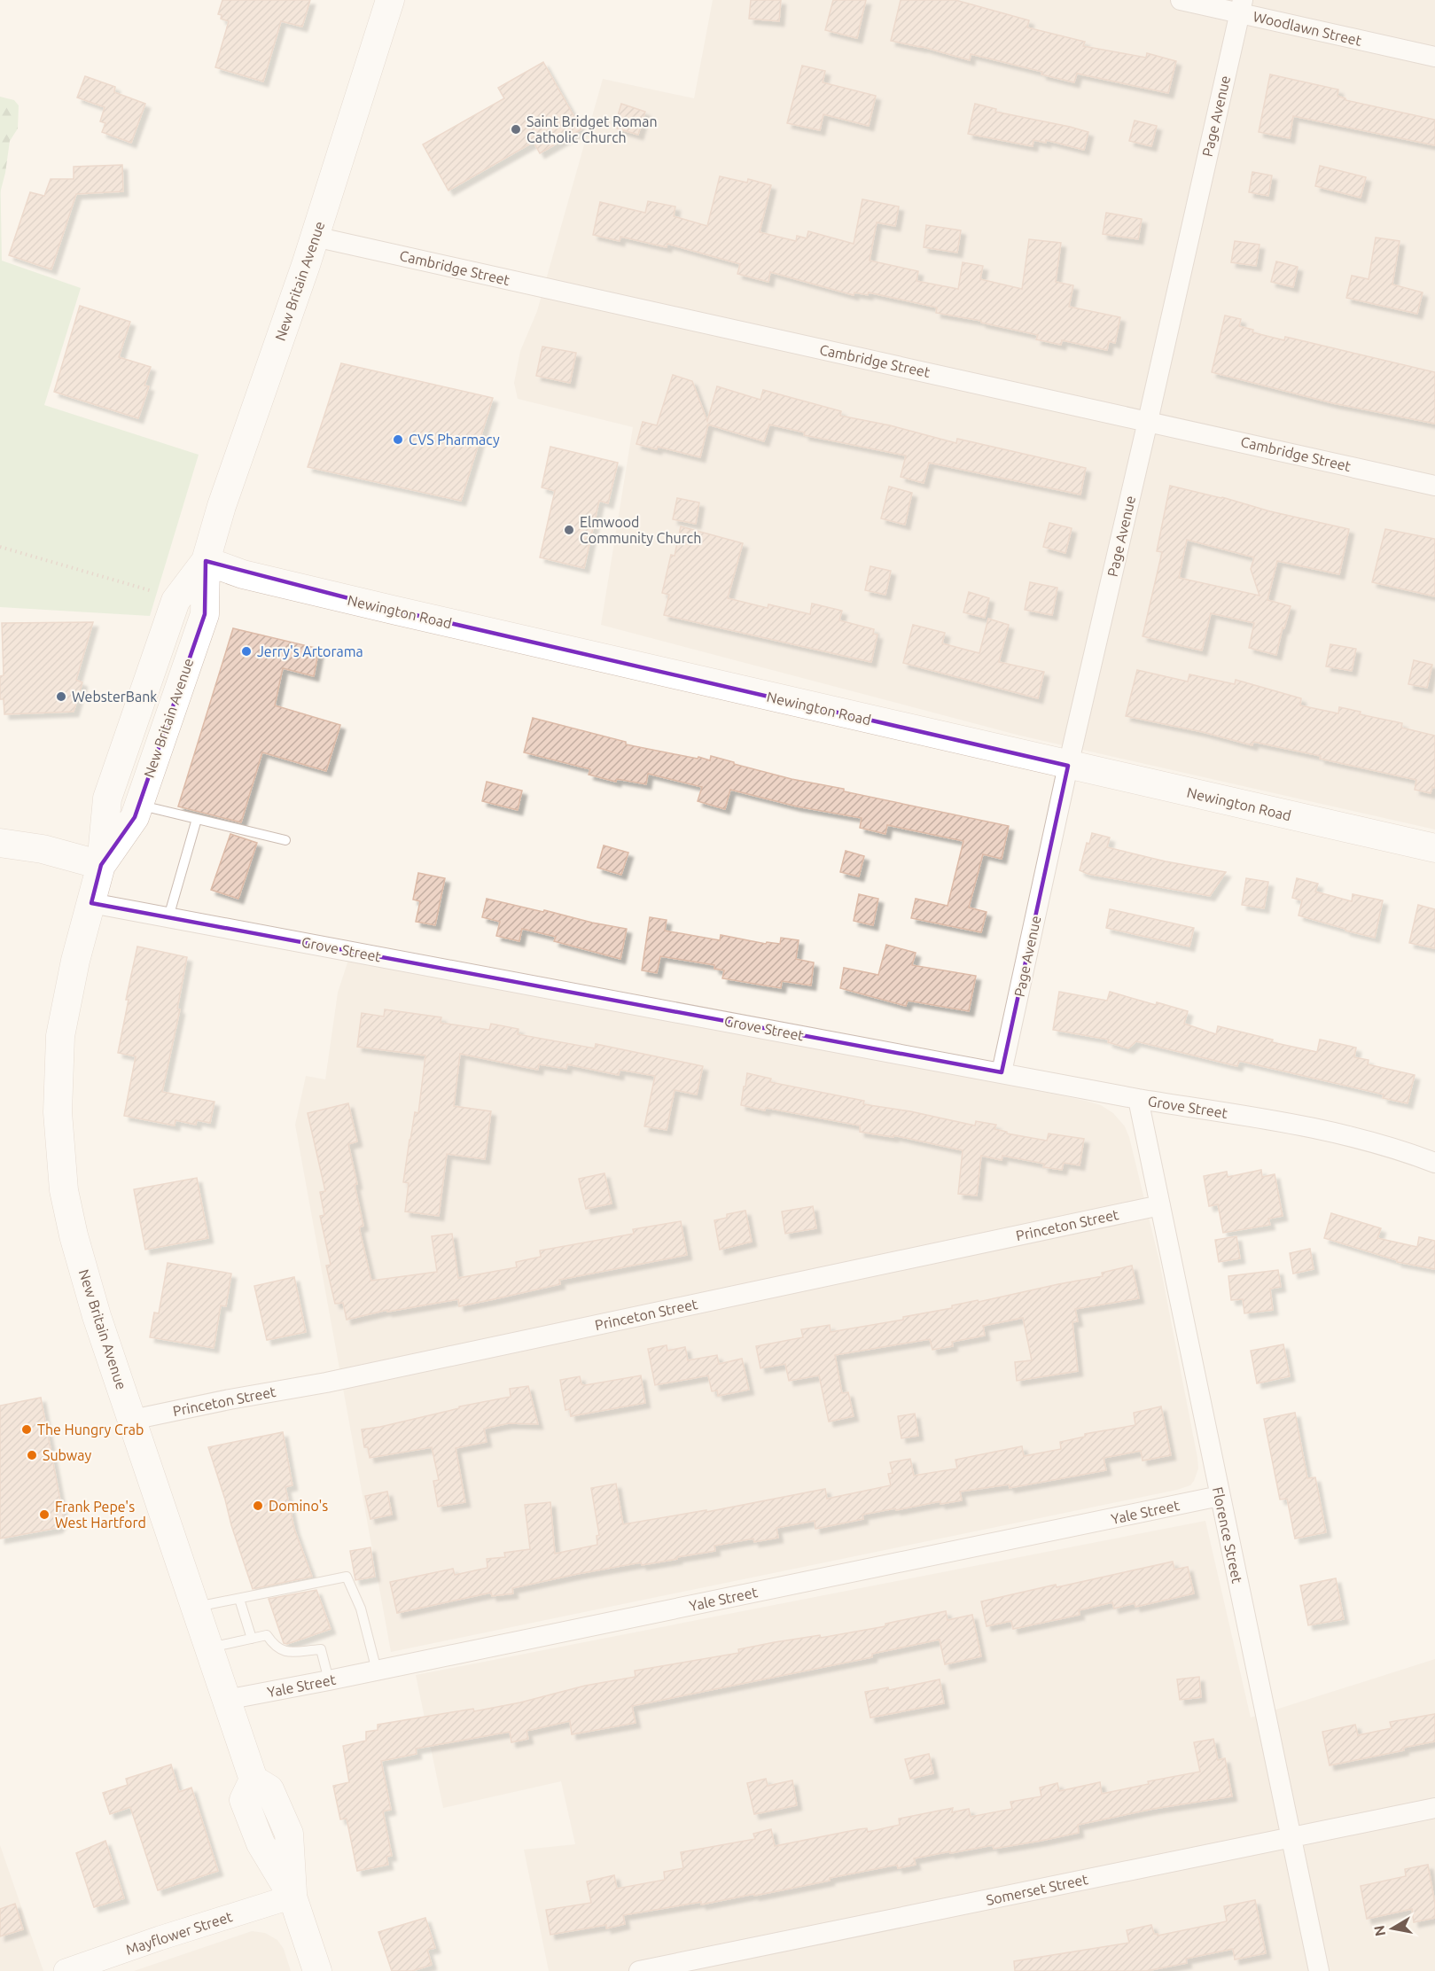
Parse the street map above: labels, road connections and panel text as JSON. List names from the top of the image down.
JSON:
{
  "streets": {
    "main road": ["New Britain Avenue", "Newington Road"],
    "street": [
      "Woodlawn Street",
      "Page Avenue",
      "Cambridge Street",
      "Grove Street",
      "Princeton Street",
      "Yale Street",
      "Florence Street",
      "Somerset Street",
      "Mayflower Street"
    ]
  },
  "crossings": [
    ["Woodlawn Street", "Page Avenue"],
    ["Page Avenue", "Cambridge Street"],
    ["Page Avenue", "Newington Road"],
    ["Page Avenue", "Grove Street"],
    ["Cambridge Street", "New Britain Avenue"],
    ["New Britain Avenue", "Newington Road"],
    ["New Britain Avenue", "Grove Street"],
    ["New Britain Avenue", "Princeton Street"],
    ["New Britain Avenue", "Yale Street"],
    ["New Britain Avenue", "Mayflower Street"],
    ["Grove Street", "Florence Street"],
    ["Princeton Street", "Florence Street"],
    ["Yale Street", "Florence Street"],
    ["Florence Street", "Somerset Street"]
  ],
  "places": [
    "Saint Bridget Roman Catholic Church",
    "CVS Pharmacy",
    "Elmwood Community Church",
    "Jerry's Artorama",
    "WebsterBank",
    "The Hungry Crab",
    "Subway",
    "Domino's",
    "Frank Pepe's West Hartford"
  ],
  "north": "left"
}
